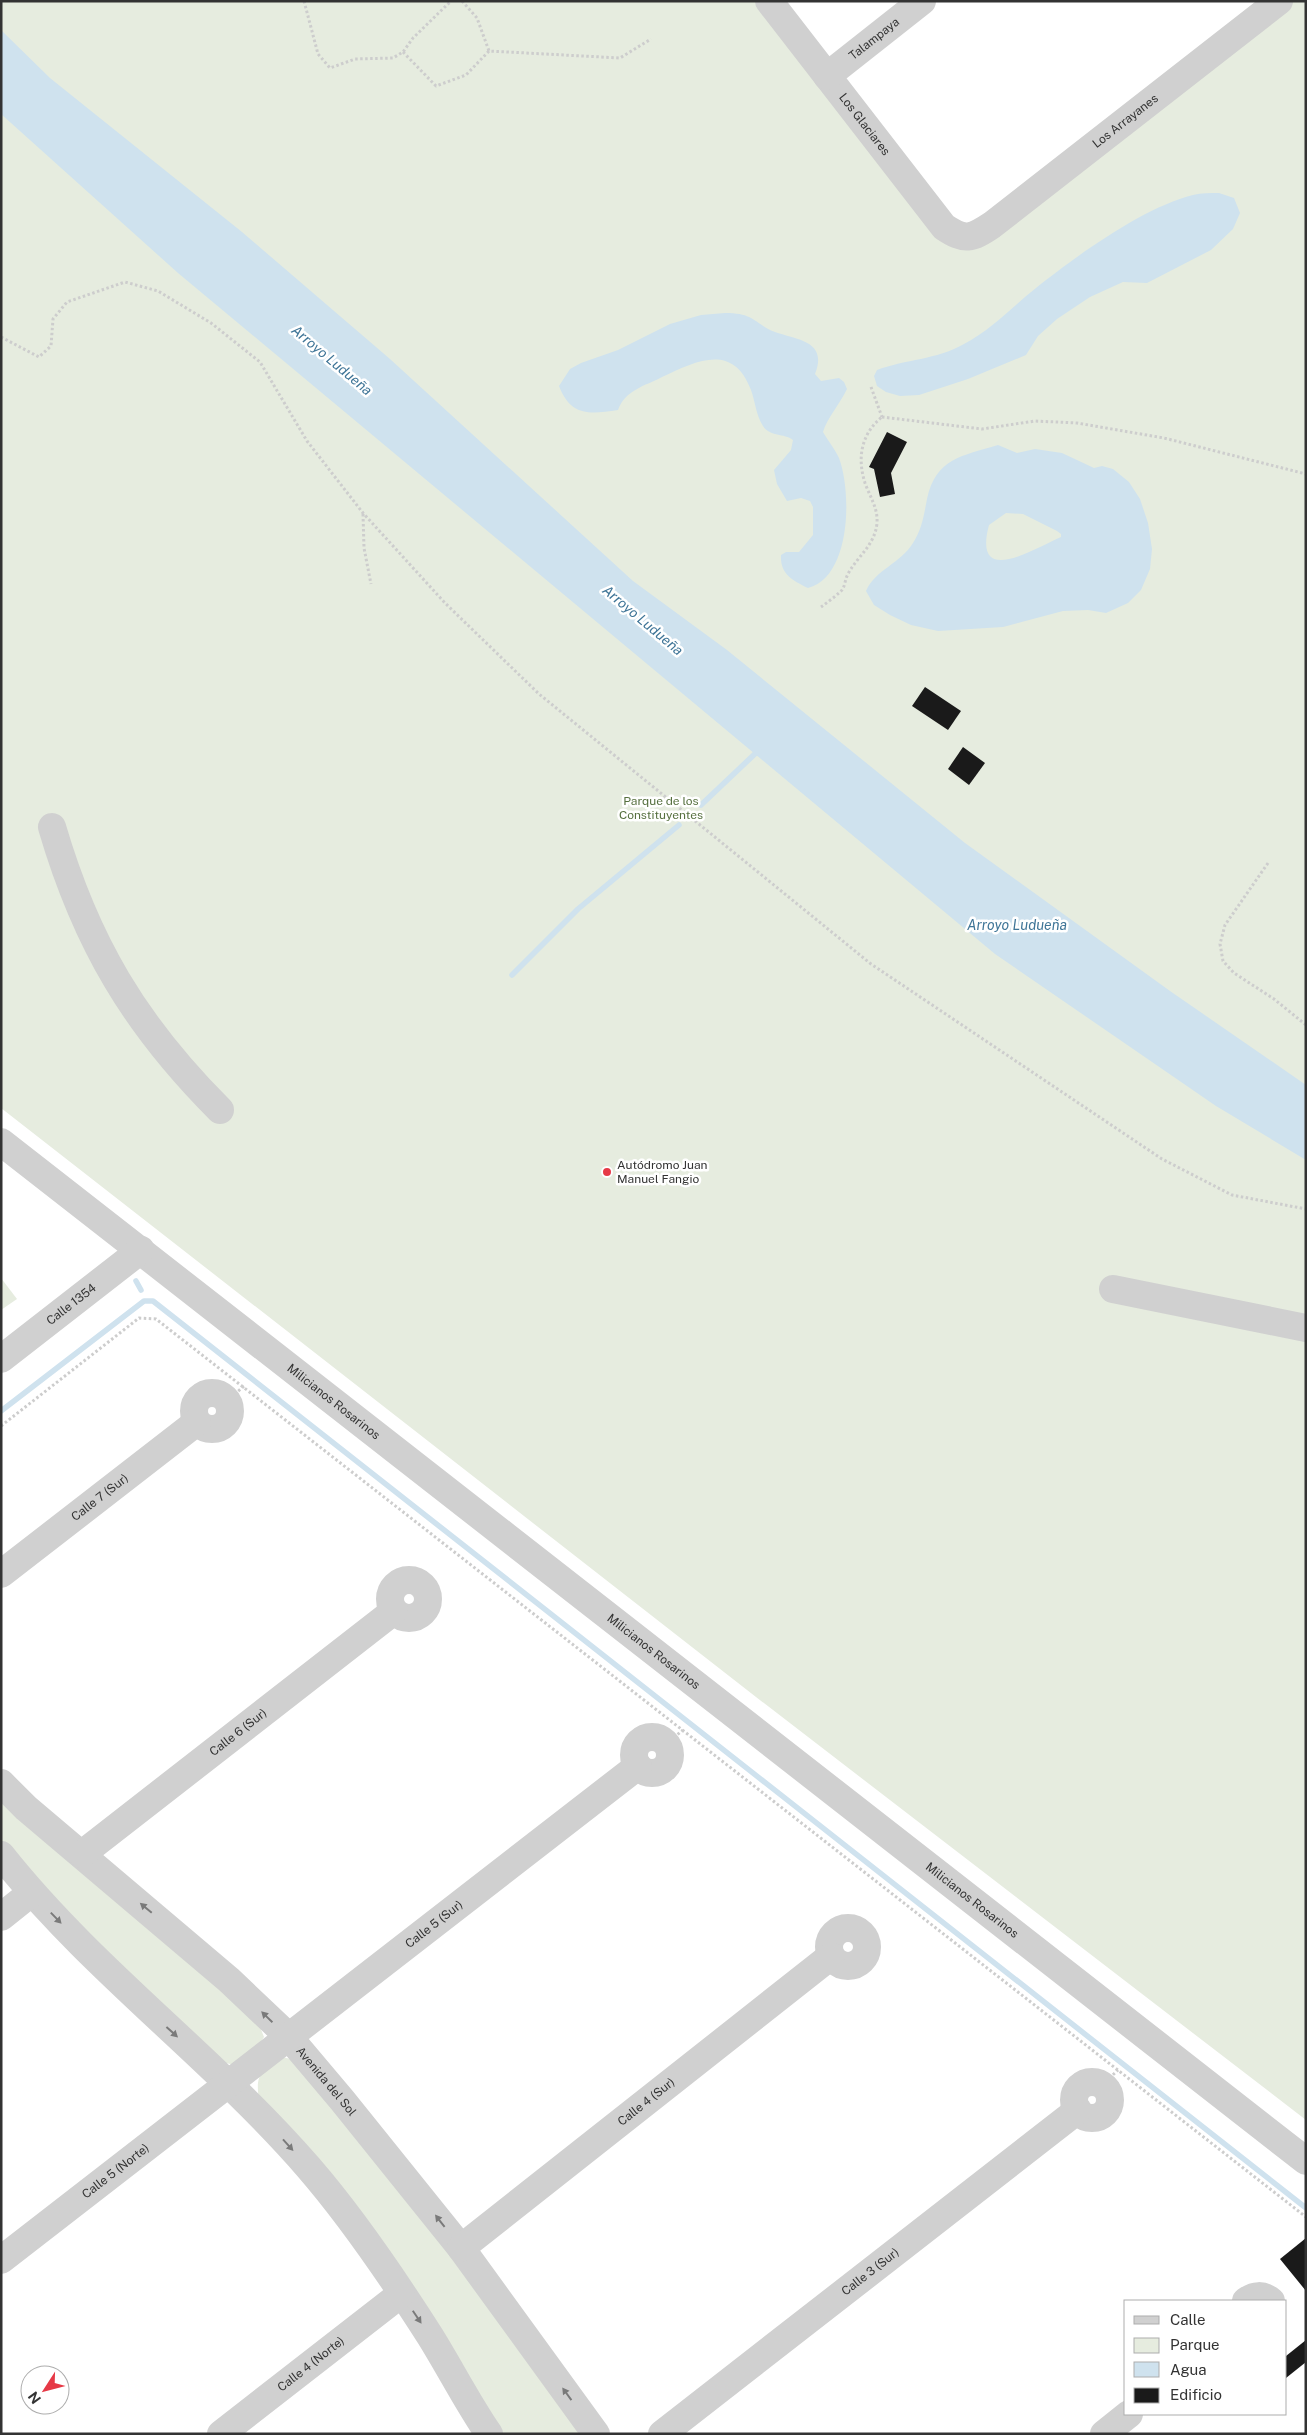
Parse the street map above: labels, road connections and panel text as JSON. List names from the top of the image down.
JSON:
{
  "streets": {
    "street": [
      "Talampaya",
      "Los Arrayanes",
      "Los Glaciares",
      "Calle 1354",
      "Milicianos Rosarinos",
      "Calle 7 (Sur)",
      "Calle 6 (Sur)",
      "Calle 5 (Sur)",
      "Avenida del Sol",
      "Calle 4 (Sur)",
      "Calle 5 (Norte)",
      "Calle 3 (Sur)",
      "Calle 4 (Norte)"
    ]
  },
  "crossings": [
    ["Talampaya", "Los Glaciares"],
    ["Los Arrayanes", "Los Glaciares"],
    ["Calle 1354", "Milicianos Rosarinos"],
    ["Calle 6 (Sur)", "Avenida del Sol"],
    ["Calle 5 (Sur)", "Avenida del Sol"],
    ["Calle 5 (Sur)", "Calle 5 (Norte)"],
    ["Avenida del Sol", "Calle 4 (Sur)"]
  ],
  "water": ["Arroyo Ludueña"],
  "parks": ["Parque de los Constituyentes"],
  "places": ["Autódromo Juan Manuel Fangio"],
  "legend": [
    "Calle",
    "Parque",
    "Agua",
    "Edificio"
  ],
  "north": "bottom left"
}
